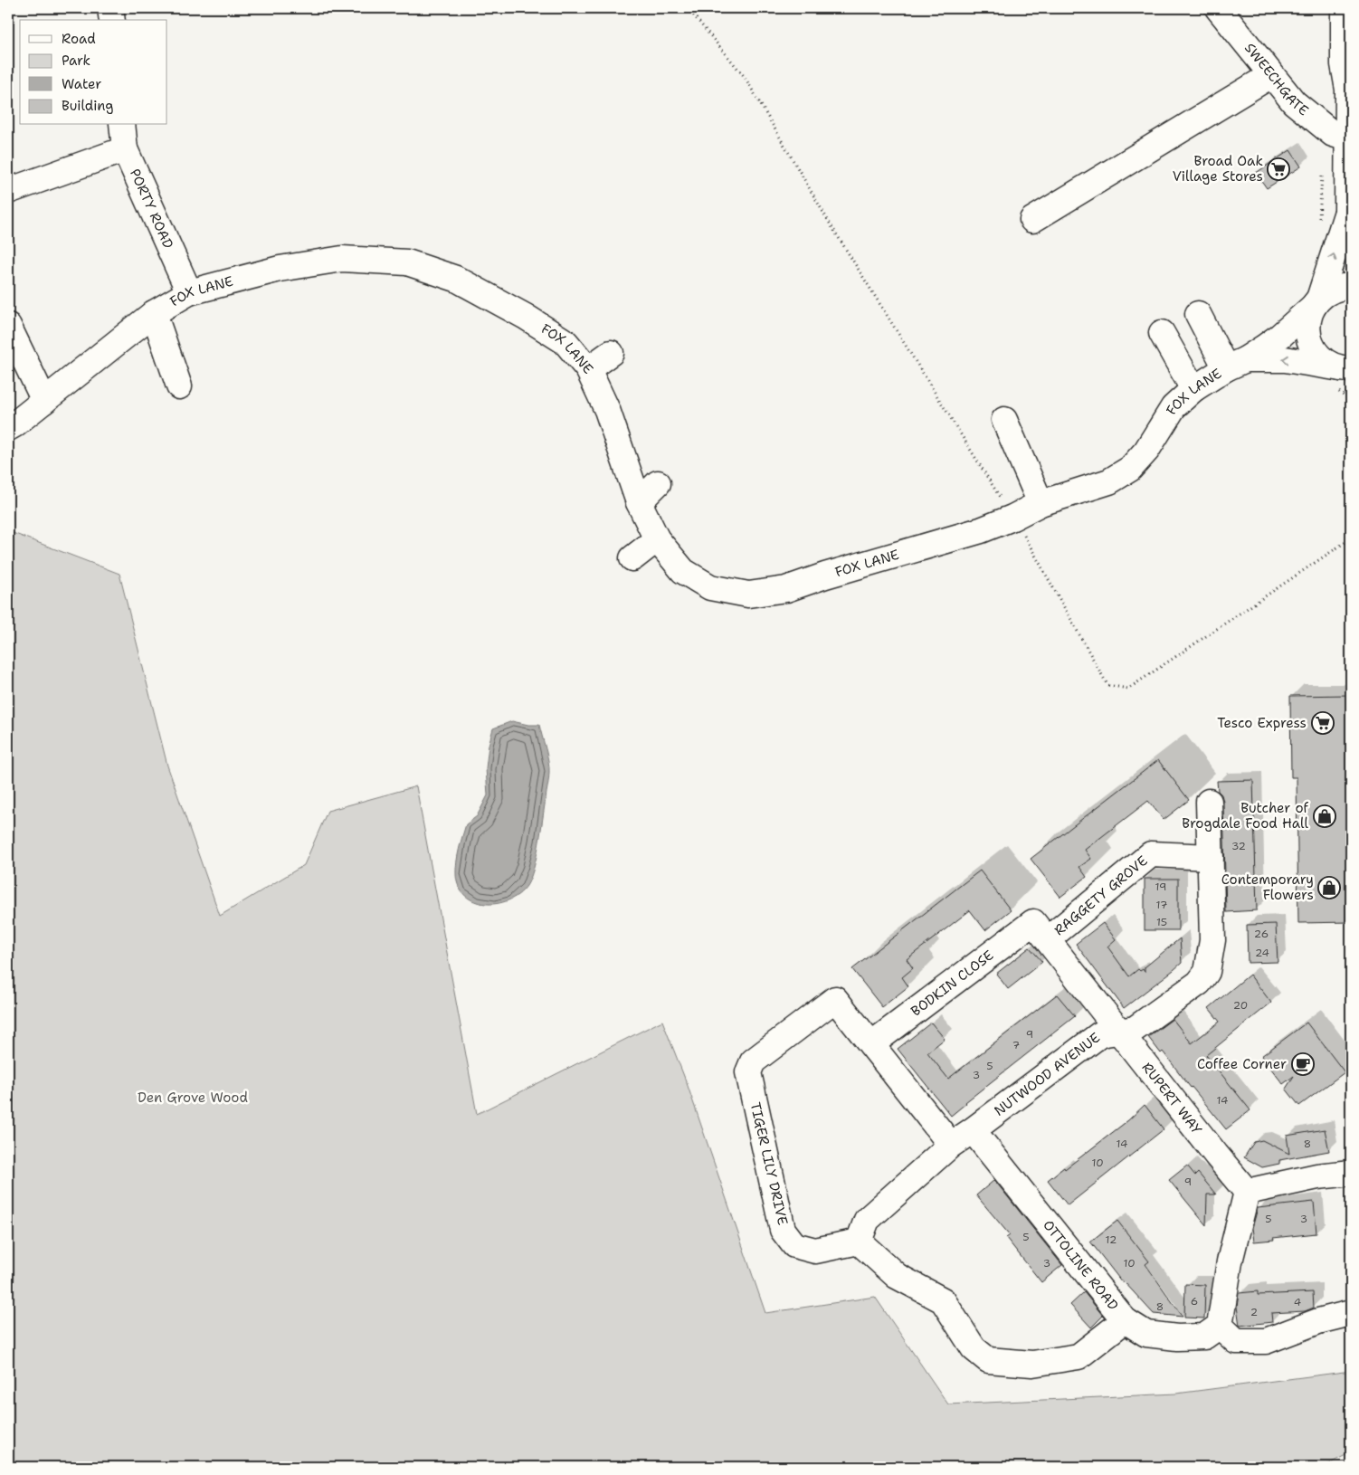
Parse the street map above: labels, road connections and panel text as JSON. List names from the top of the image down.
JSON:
{
  "streets": {
    "street": [
      "SWEECHGATE",
      "PORTY ROAD",
      "FOX LANE",
      "RAGGETY GROVE",
      "BODKIN CLOSE",
      "NUTWOOD AVENUE",
      "RUPERT WAY",
      "TIGER LILY DRIVE",
      "OTTOLINE ROAD"
    ]
  },
  "crossings": [
    ["PORTY ROAD", "FOX LANE"],
    ["RAGGETY GROVE", "BODKIN CLOSE"],
    ["RAGGETY GROVE", "NUTWOOD AVENUE"],
    ["RAGGETY GROVE", "RUPERT WAY"],
    ["BODKIN CLOSE", "RUPERT WAY"],
    ["BODKIN CLOSE", "TIGER LILY DRIVE"],
    ["NUTWOOD AVENUE", "RUPERT WAY"],
    ["NUTWOOD AVENUE", "TIGER LILY DRIVE"],
    ["NUTWOOD AVENUE", "OTTOLINE ROAD"]
  ],
  "parks": ["Den Grove Wood"],
  "places": {
    "supermarket": ["Broad Oak Village Stores", "Tesco Express"],
    "shop": ["Butcher of Brogdale Food Hall", "Contemporary Flowers"],
    "cafe": ["Coffee Corner"]
  },
  "house_numbers": [
    "32",
    "19",
    "17",
    "15",
    "26",
    "24",
    "20",
    "9",
    "7",
    "5",
    "3",
    "14",
    "14",
    "8",
    "10",
    "9",
    "5",
    "3",
    "5",
    "12",
    "3",
    "10",
    "6",
    "4",
    "8",
    "2"
  ],
  "legend": [
    "Road",
    "Park",
    "Water",
    "Building"
  ]
}
